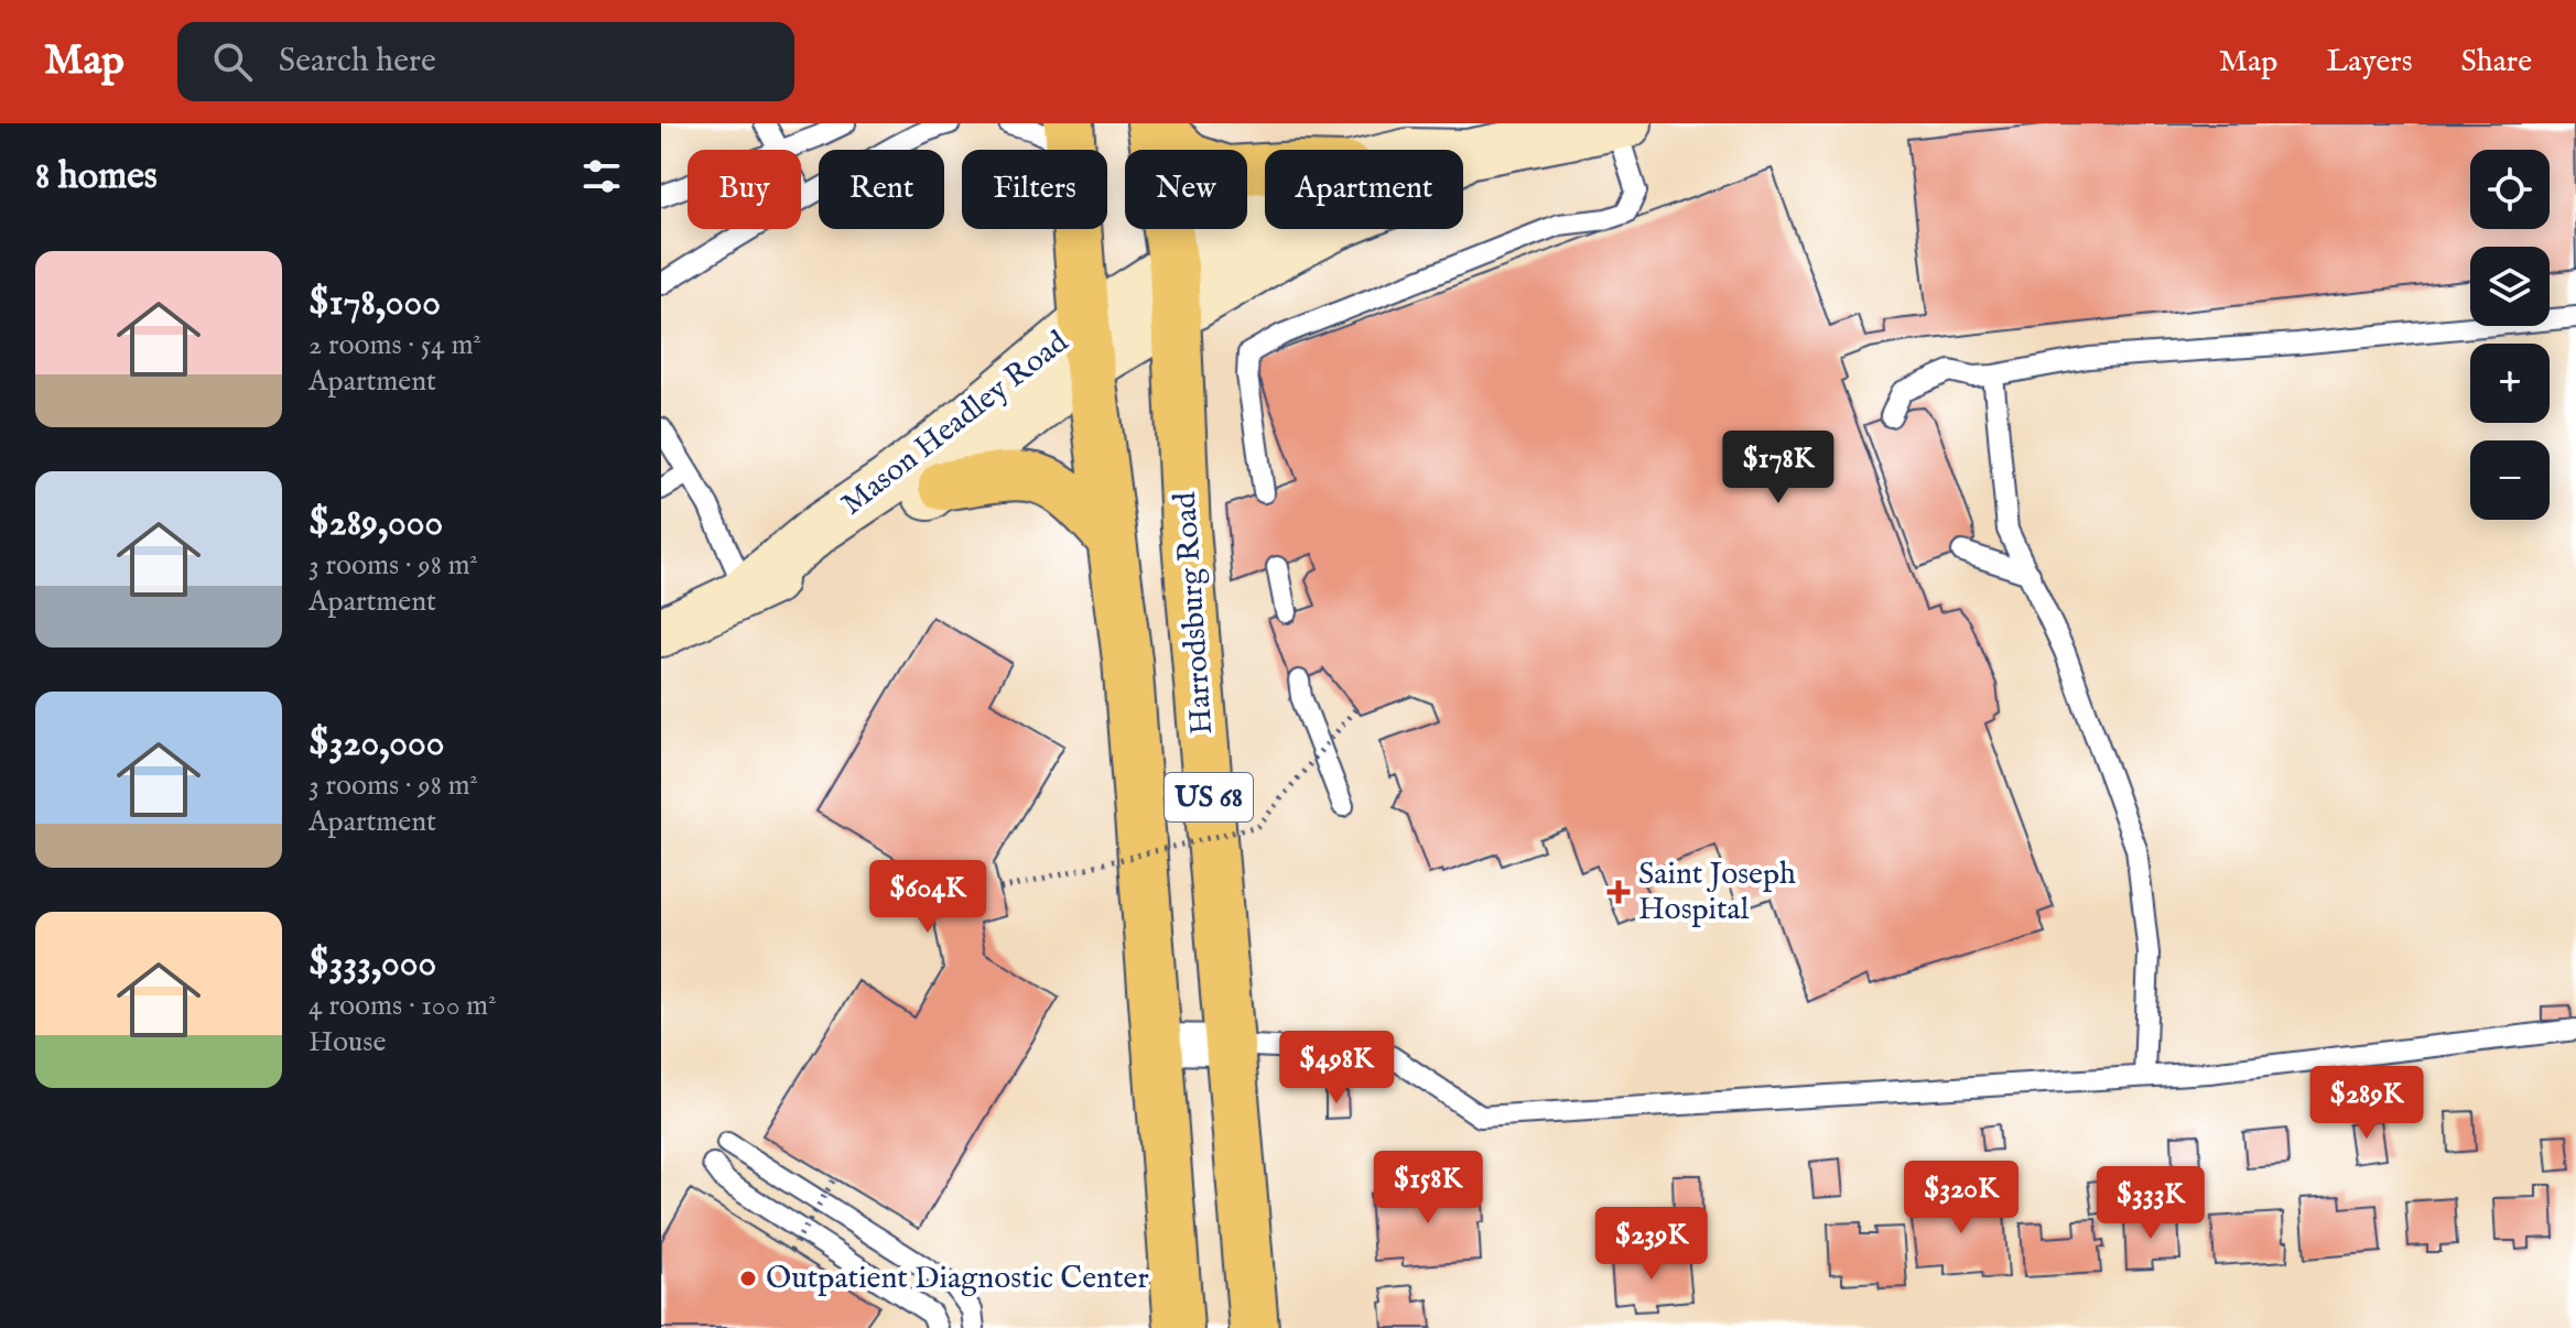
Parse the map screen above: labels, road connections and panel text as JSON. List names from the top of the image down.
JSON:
{
  "streets": {
    "main road": ["Mason Headley Road", "Harrodsburg Road", "US 68"]
  },
  "crossings": [
    ["Mason Headley Road", "Harrodsburg Road"],
    ["Mason Headley Road", "US 68"],
    ["Harrodsburg Road", "US 68"]
  ],
  "places": {
    "health": ["Saint Joseph Hospital"],
    "other": ["Outpatient Diagnostic Center"]
  },
  "page": {
    "header": "Map",
    "search": "Search here",
    "nav": ["Map", "Layers", "Share"],
    "heading": "8 homes",
    "map_buttons": ["+", "−"],
    "chip": [
      "Buy",
      "Rent",
      "Filters",
      "New",
      "Apartment"
    ],
    "list": [
      {
        "name": "$178,000",
        "note": "2 rooms · 54 m² · Apartment"
      },
      {
        "name": "$289,000",
        "note": "3 rooms · 98 m² · Apartment"
      },
      {
        "name": "$320,000",
        "note": "3 rooms · 98 m² · Apartment"
      },
      {
        "name": "$333,000",
        "note": "4 rooms · 100 m² · House"
      }
    ],
    "price": [
      "$178K",
      "$604K",
      "$498K",
      "$289K",
      "$158K",
      "$320K",
      "$333K",
      "$239K"
    ]
  }
}
